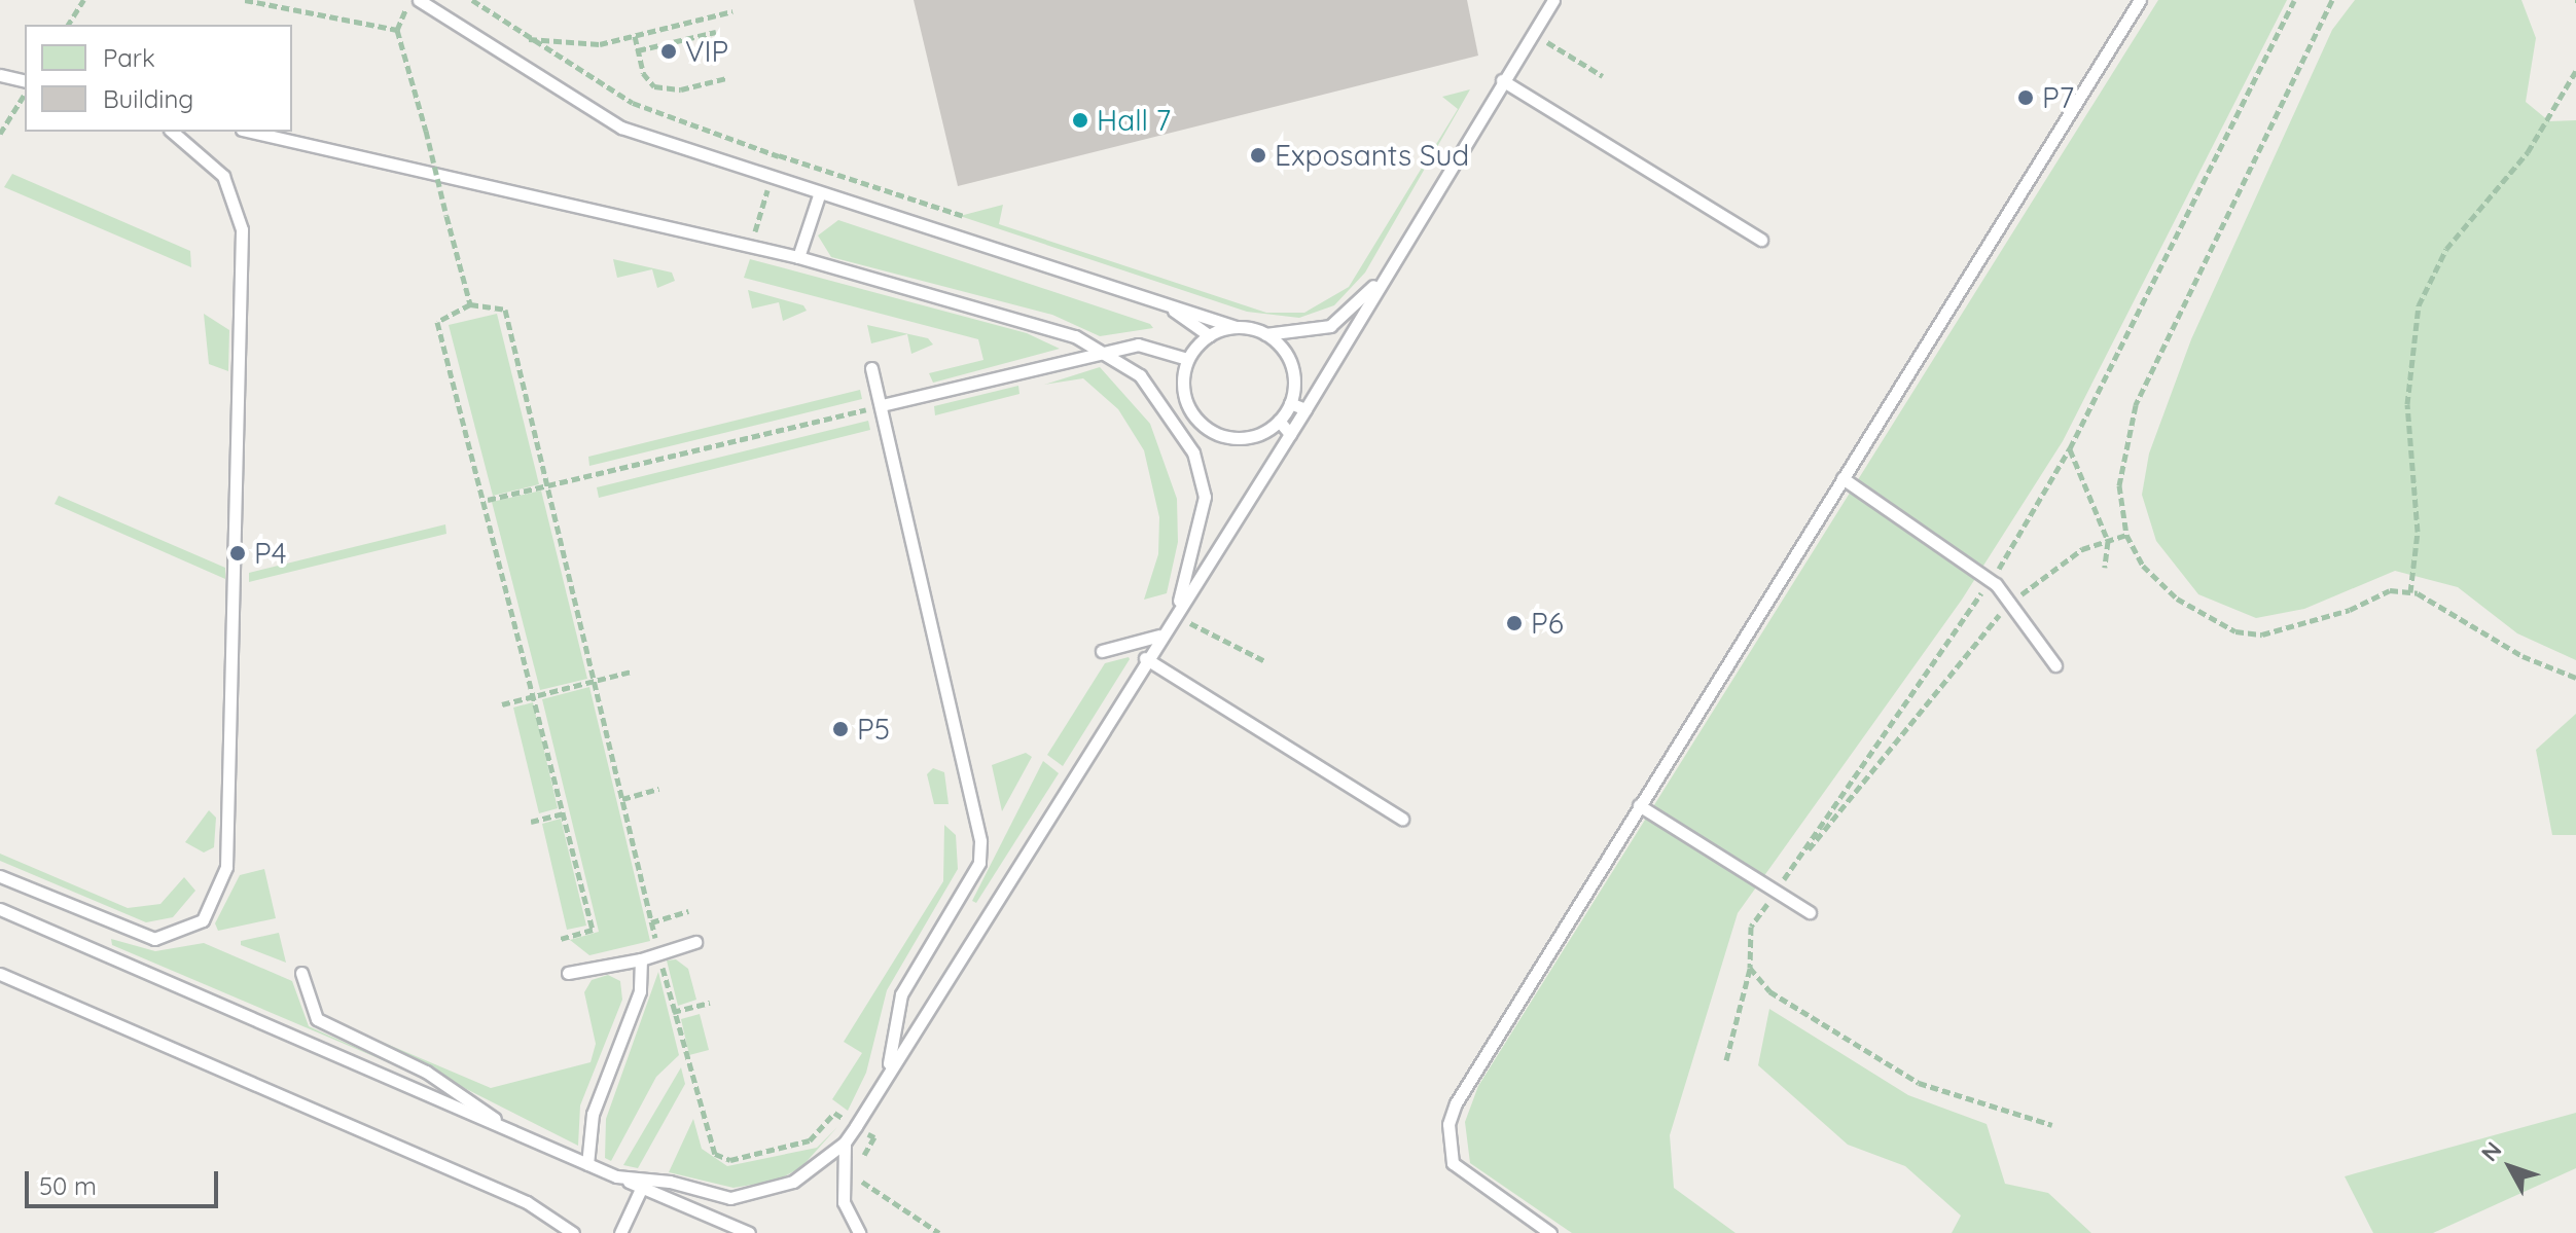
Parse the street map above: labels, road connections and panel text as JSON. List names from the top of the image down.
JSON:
{
  "places": [
    "VIP",
    "P7",
    "Hall 7",
    "Exposants Sud",
    "P4",
    "P6",
    "P5"
  ],
  "legend": ["Park", "Building"],
  "scale_bar": "50 m",
  "north": "top left"
}
